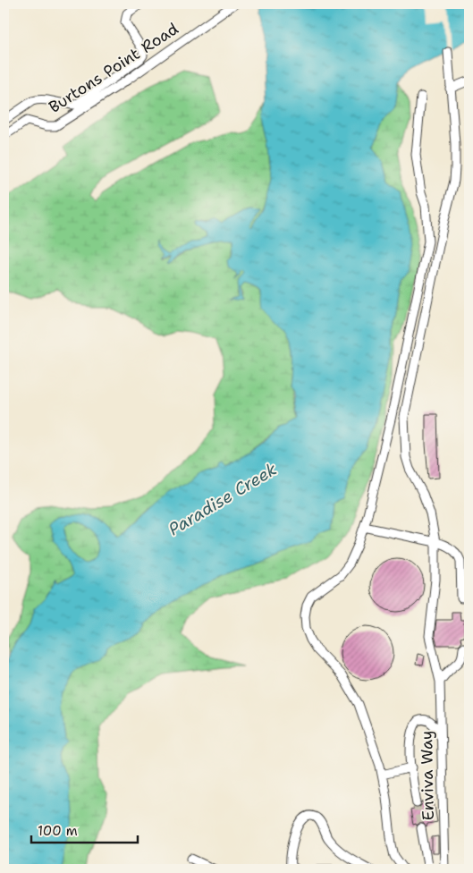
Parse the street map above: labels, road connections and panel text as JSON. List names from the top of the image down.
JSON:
{
  "streets": {
    "street": ["Burtons Point Road", "Enviva Way"]
  },
  "water": ["Paradise Creek"],
  "scale_bar": "100 m"
}
